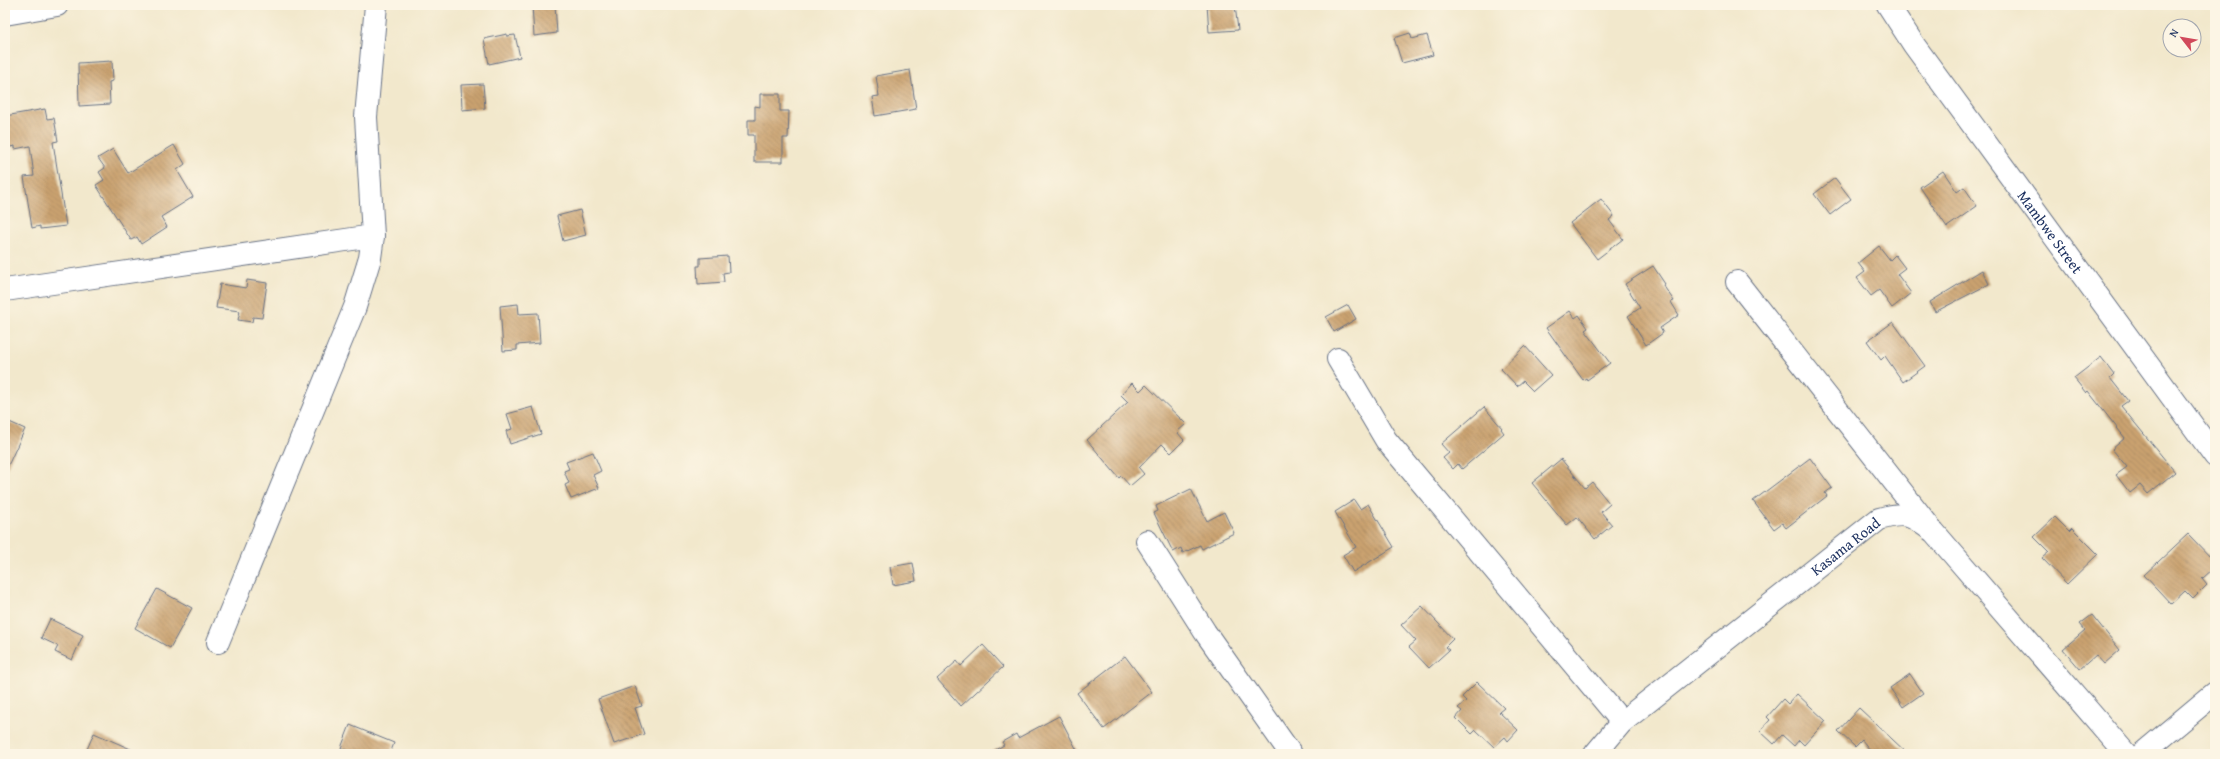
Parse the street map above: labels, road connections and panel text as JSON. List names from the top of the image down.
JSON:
{
  "streets": {
    "street": ["Mambwe Street", "Kasama Road"]
  },
  "north": "top left"
}
